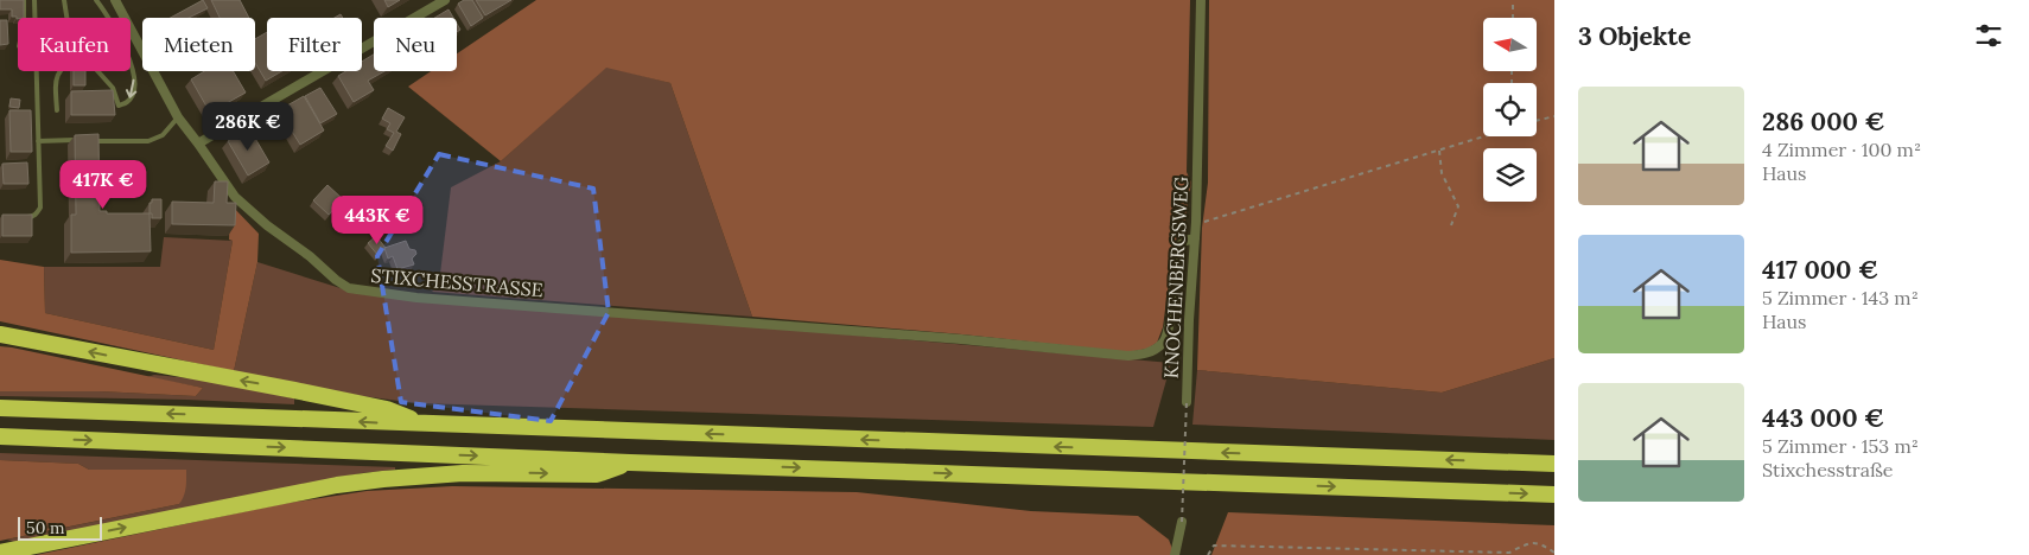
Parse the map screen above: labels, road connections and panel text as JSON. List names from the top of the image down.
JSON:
{
  "streets": {
    "street": ["KNOCHENBERGSWEG", "STIXCHESSTRASSE"]
  },
  "crossings": [
    ["KNOCHENBERGSWEG", "STIXCHESSTRASSE"]
  ],
  "scale_bar": "50 m",
  "north": "left",
  "page": {
    "heading": "3 Objekte",
    "chip": [
      "Kaufen",
      "Mieten",
      "Filter",
      "Neu"
    ],
    "list": [
      {
        "name": "286 000 €",
        "note": "4 Zimmer · 100 m² · Haus"
      },
      {
        "name": "417 000 €",
        "note": "5 Zimmer · 143 m² · Haus"
      },
      {
        "name": "443 000 €",
        "note": "5 Zimmer · 153 m² · Stixchesstraße"
      }
    ],
    "price": ["286K €", "417K €", "443K €"],
    "scale": "50 m"
  }
}
